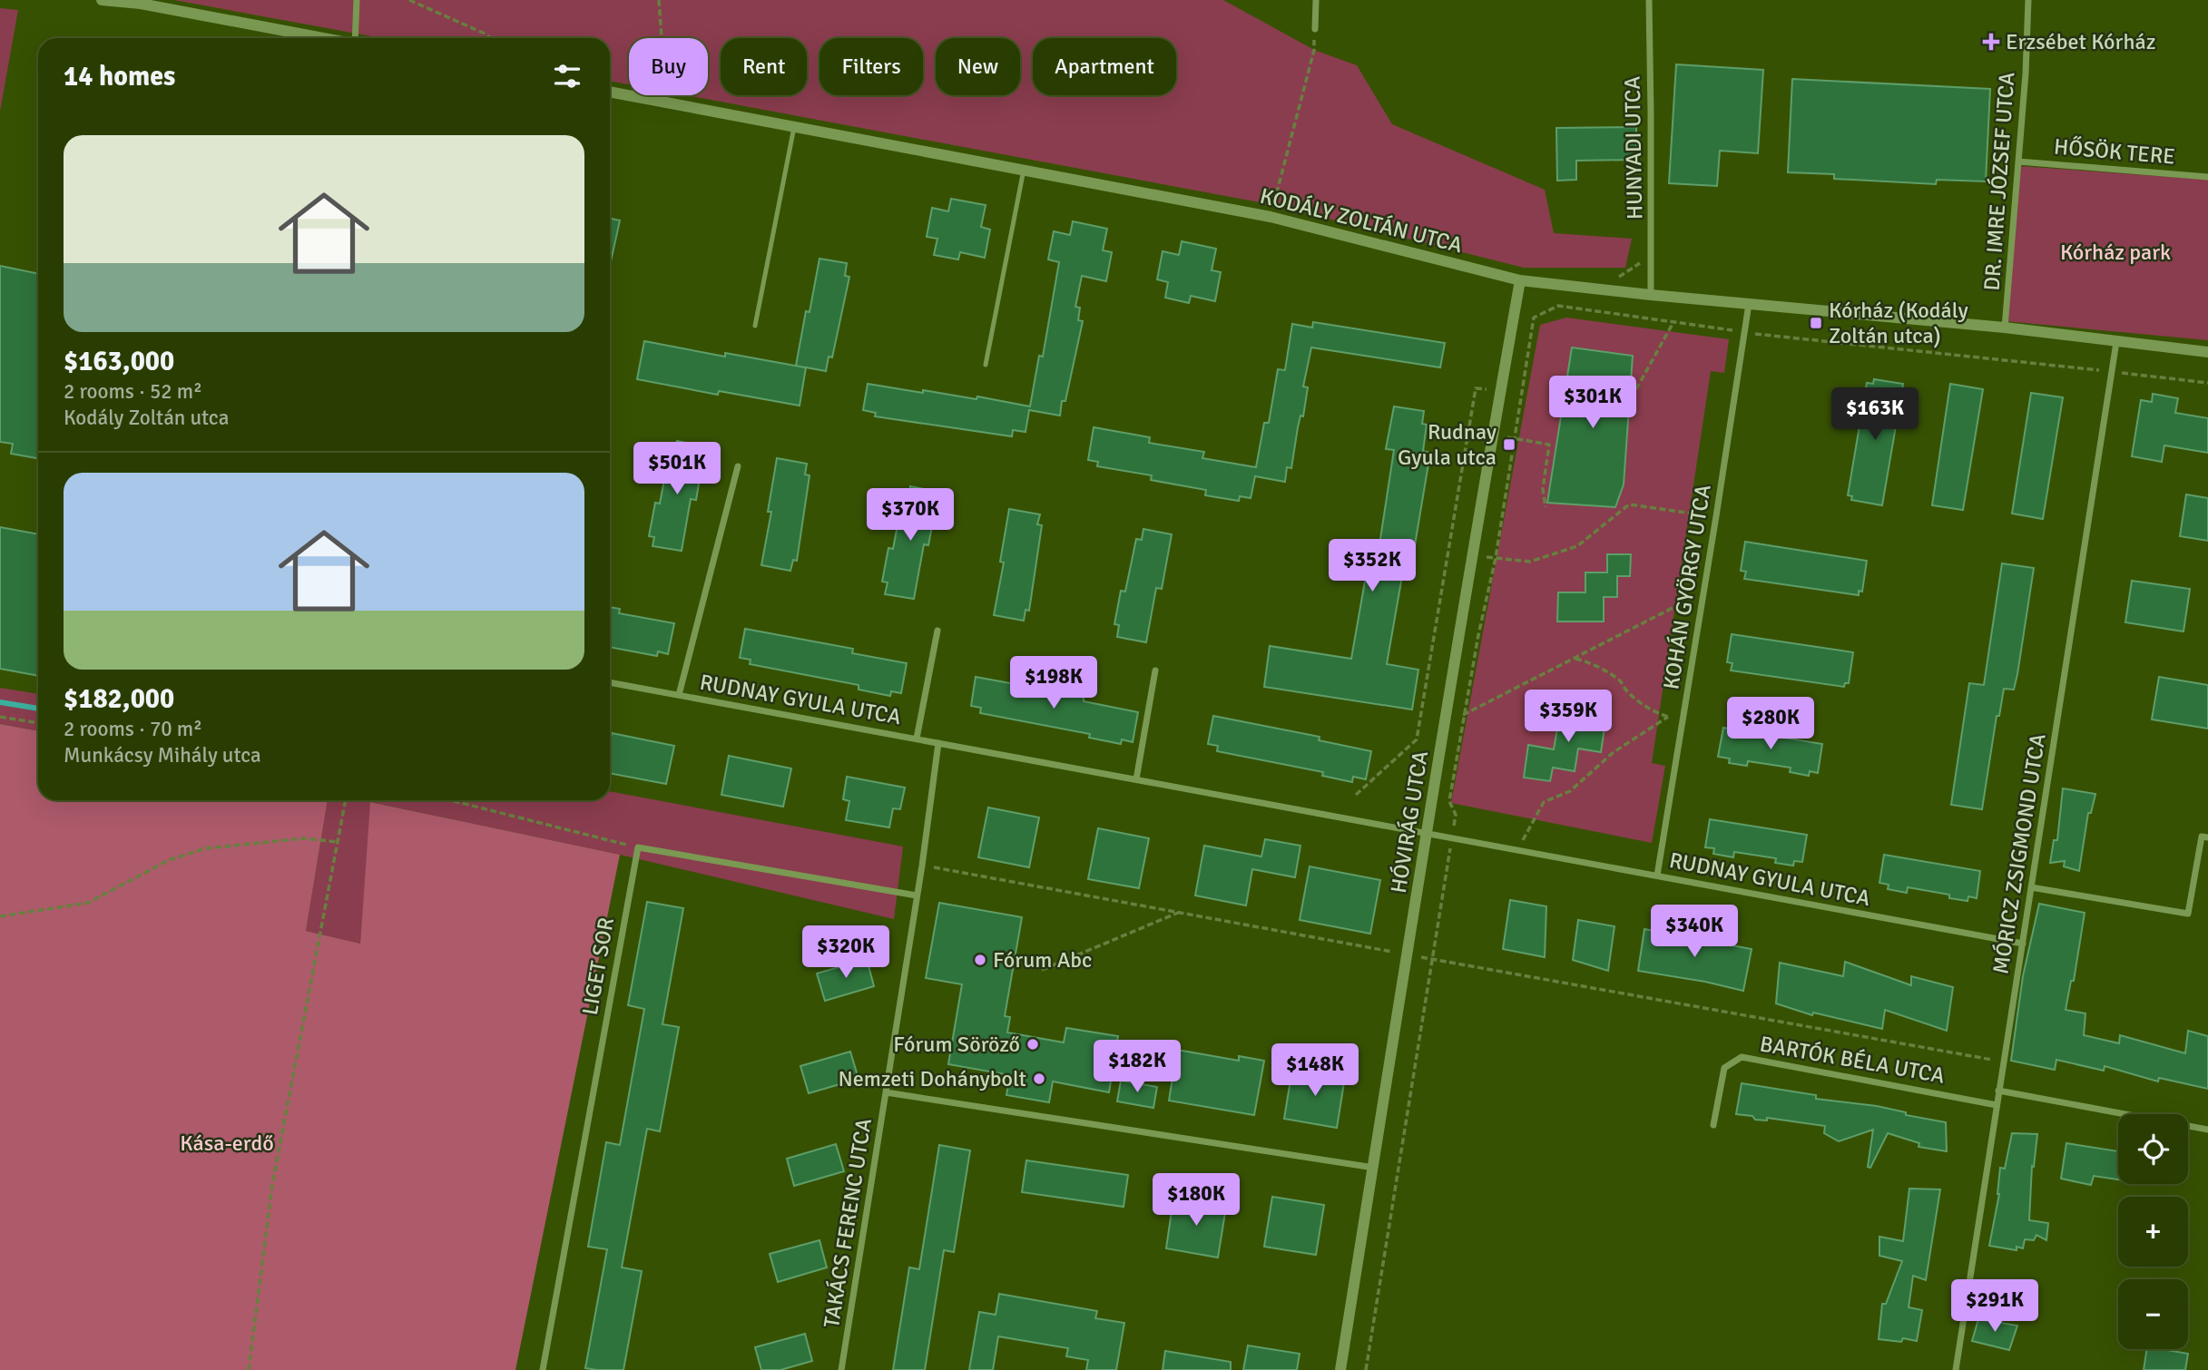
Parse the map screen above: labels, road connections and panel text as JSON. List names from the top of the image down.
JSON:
{
  "streets": {
    "street": [
      "HUNYADI UTCA",
      "HŐSÖK TERE",
      "DR. IMRE JÓZSEF UTCA",
      "KODÁLY ZOLTÁN UTCA",
      "KOHÁN GYÖRGY UTCA",
      "RUDNAY GYULA UTCA",
      "HÓVIRÁG UTCA",
      "MÓRICZ ZSIGMOND UTCA",
      "LIGET SOR",
      "BARTÓK BÉLA UTCA",
      "TAKÁCS FERENC UTCA"
    ]
  },
  "crossings": [
    ["HUNYADI UTCA", "KODÁLY ZOLTÁN UTCA"],
    ["HŐSÖK TERE", "DR. IMRE JÓZSEF UTCA"],
    ["DR. IMRE JÓZSEF UTCA", "KODÁLY ZOLTÁN UTCA"],
    ["KODÁLY ZOLTÁN UTCA", "KOHÁN GYÖRGY UTCA"],
    ["KODÁLY ZOLTÁN UTCA", "HÓVIRÁG UTCA"],
    ["KODÁLY ZOLTÁN UTCA", "MÓRICZ ZSIGMOND UTCA"],
    ["KOHÁN GYÖRGY UTCA", "RUDNAY GYULA UTCA"],
    ["RUDNAY GYULA UTCA", "HÓVIRÁG UTCA"],
    ["RUDNAY GYULA UTCA", "MÓRICZ ZSIGMOND UTCA"],
    ["RUDNAY GYULA UTCA", "TAKÁCS FERENC UTCA"],
    ["MÓRICZ ZSIGMOND UTCA", "BARTÓK BÉLA UTCA"]
  ],
  "parks": ["Kórház park", "Kása-erdő"],
  "places": {
    "health": ["Erzsébet Kórház"],
    "transit": ["Kórház (Kodály Zoltán utca)", "Rudnay Gyula utca"],
    "other": ["Fórum Abc", "Fórum Söröző", "Nemzeti Dohánybolt"]
  },
  "page": {
    "chip": [
      "Buy",
      "Rent",
      "Filters",
      "New",
      "Apartment"
    ],
    "heading": "14 homes",
    "list": [
      {
        "name": "$163,000",
        "note": "2 rooms · 52 m² · Kodály Zoltán utca"
      },
      {
        "name": "$182,000",
        "note": "2 rooms · 70 m² · Munkácsy Mihály utca"
      }
    ],
    "price": [
      "$301K",
      "$163K",
      "$501K",
      "$370K",
      "$352K",
      "$198K",
      "$359K",
      "$280K",
      "$340K",
      "$320K",
      "$182K",
      "$148K",
      "$180K",
      "$291K"
    ],
    "map_buttons": ["+", "−"]
  }
}
